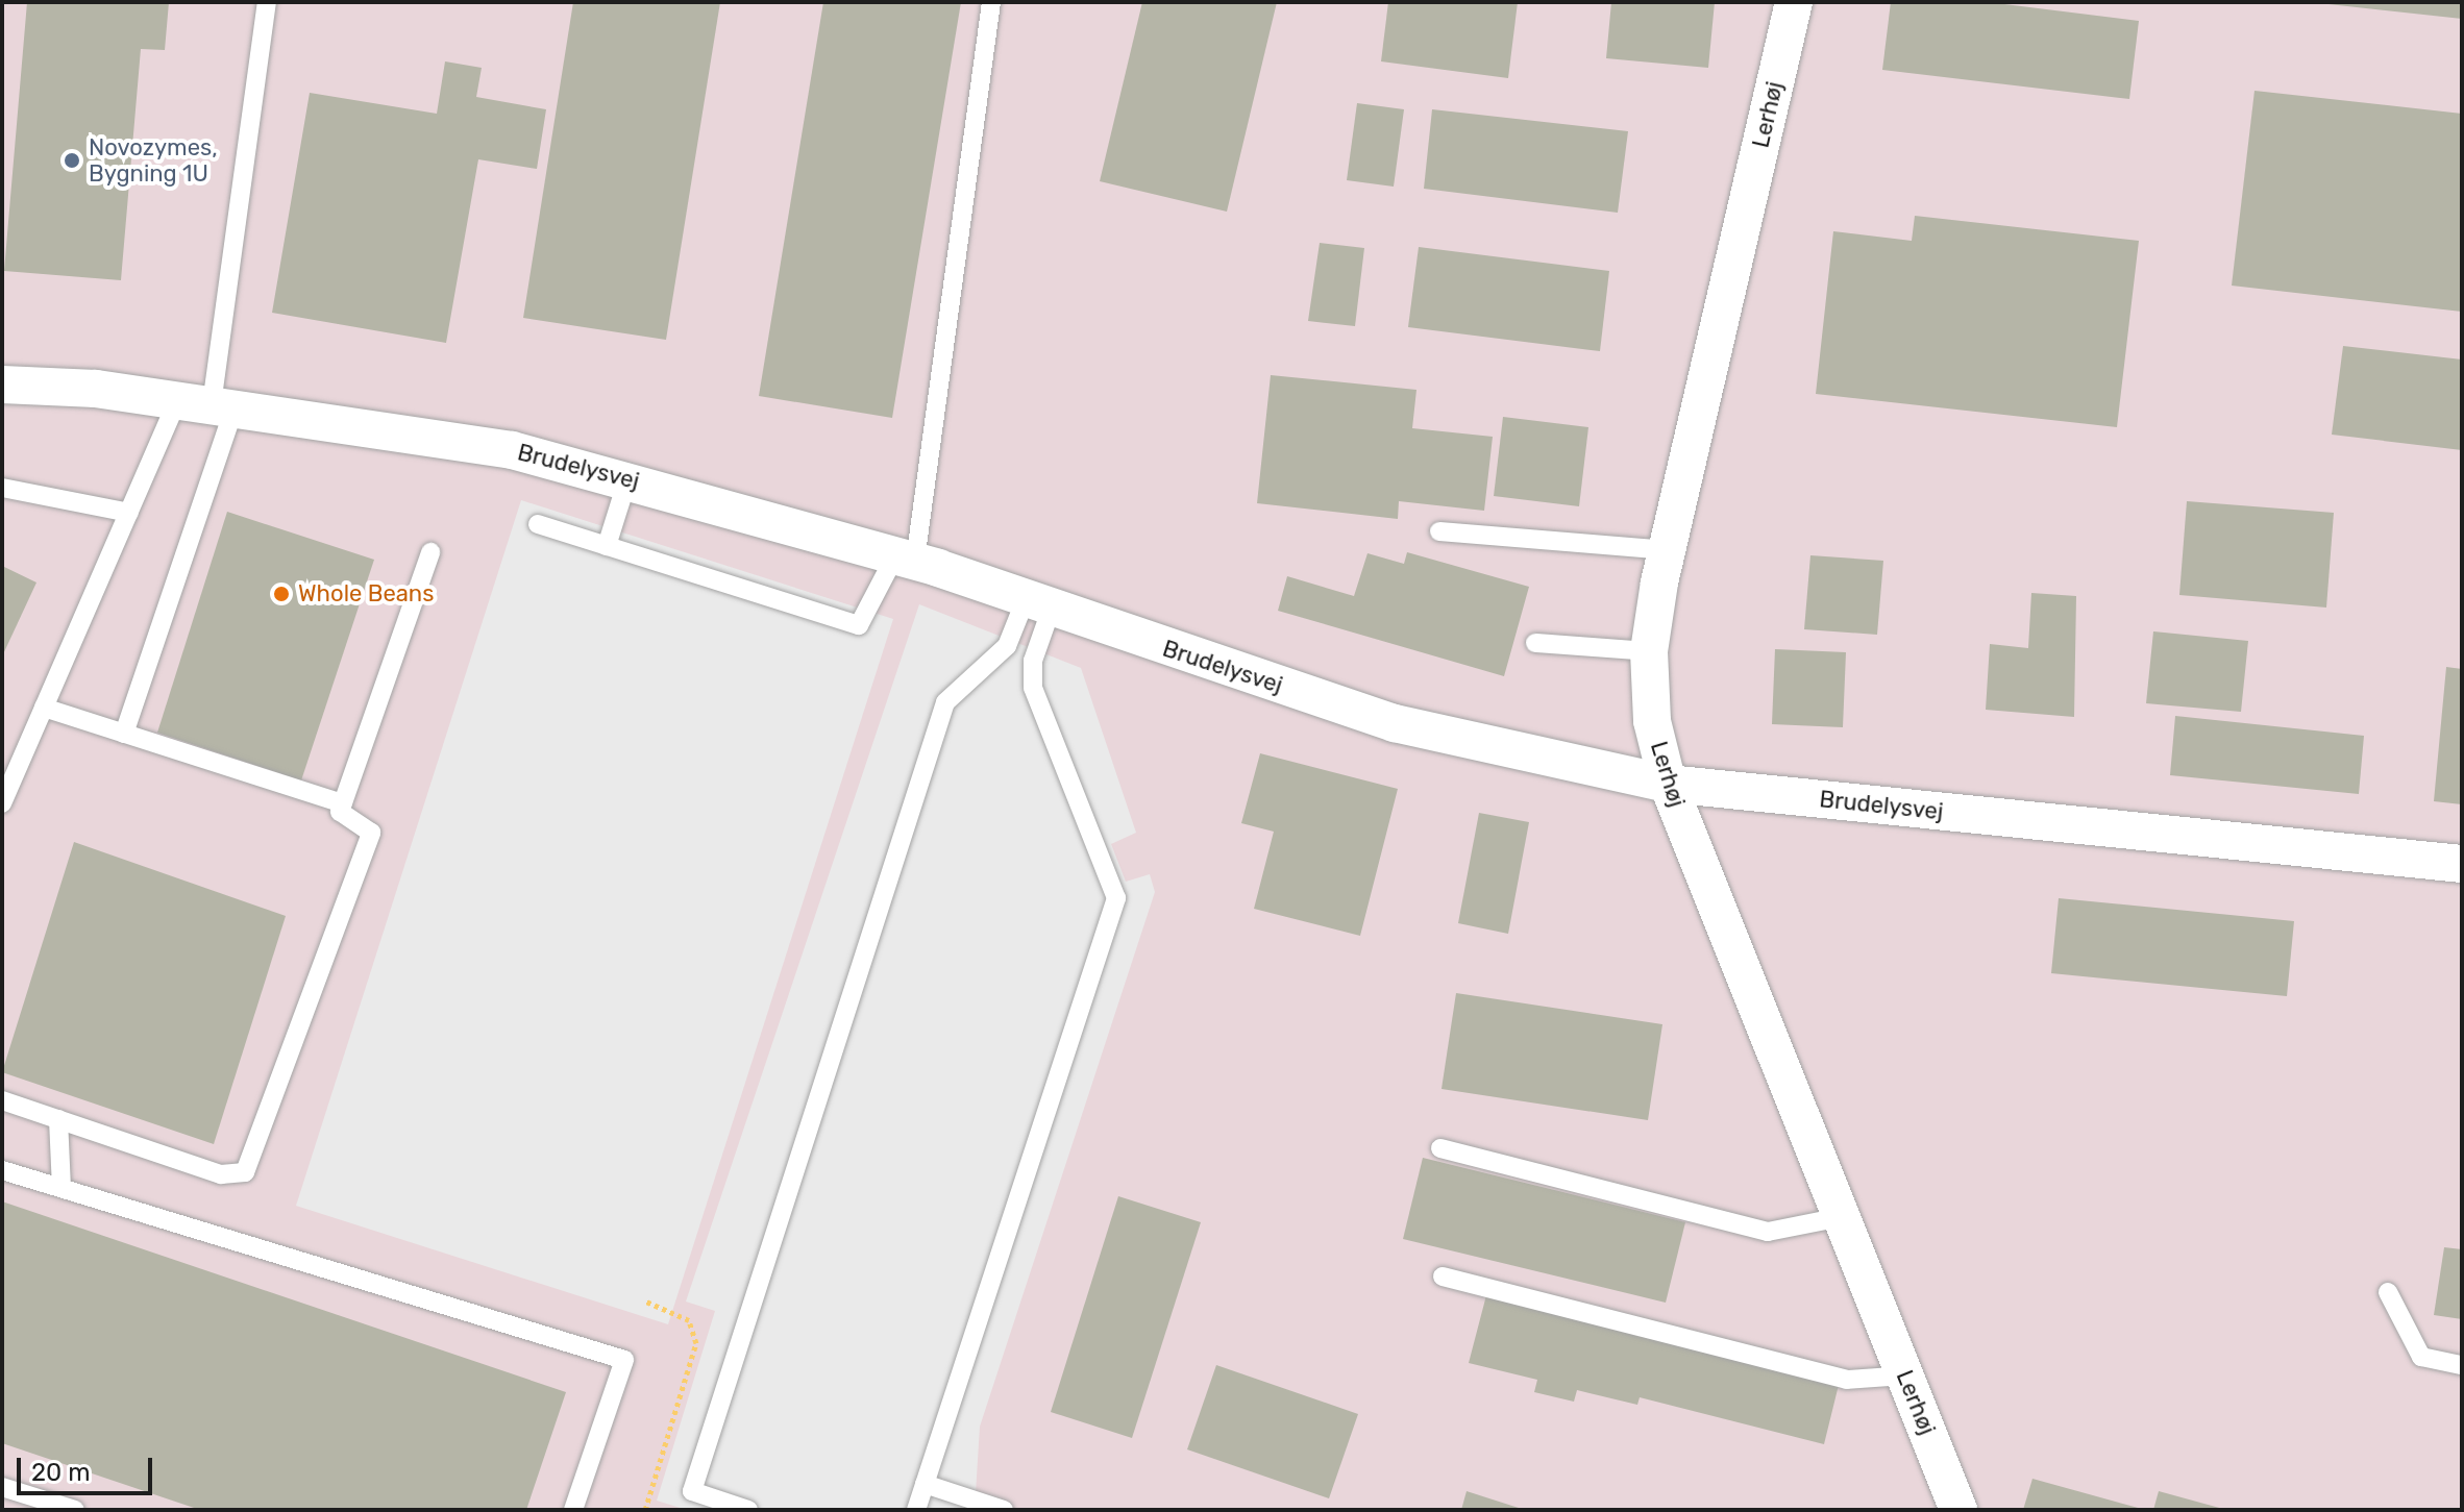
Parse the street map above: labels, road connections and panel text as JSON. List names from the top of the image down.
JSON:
{
  "streets": {
    "street": ["Lerhøj", "Brudelysvej"]
  },
  "crossings": [
    ["Lerhøj", "Brudelysvej"]
  ],
  "places": ["Novozymes, Bygning 1U", "Whole Beans"],
  "scale_bar": "20 m"
}
